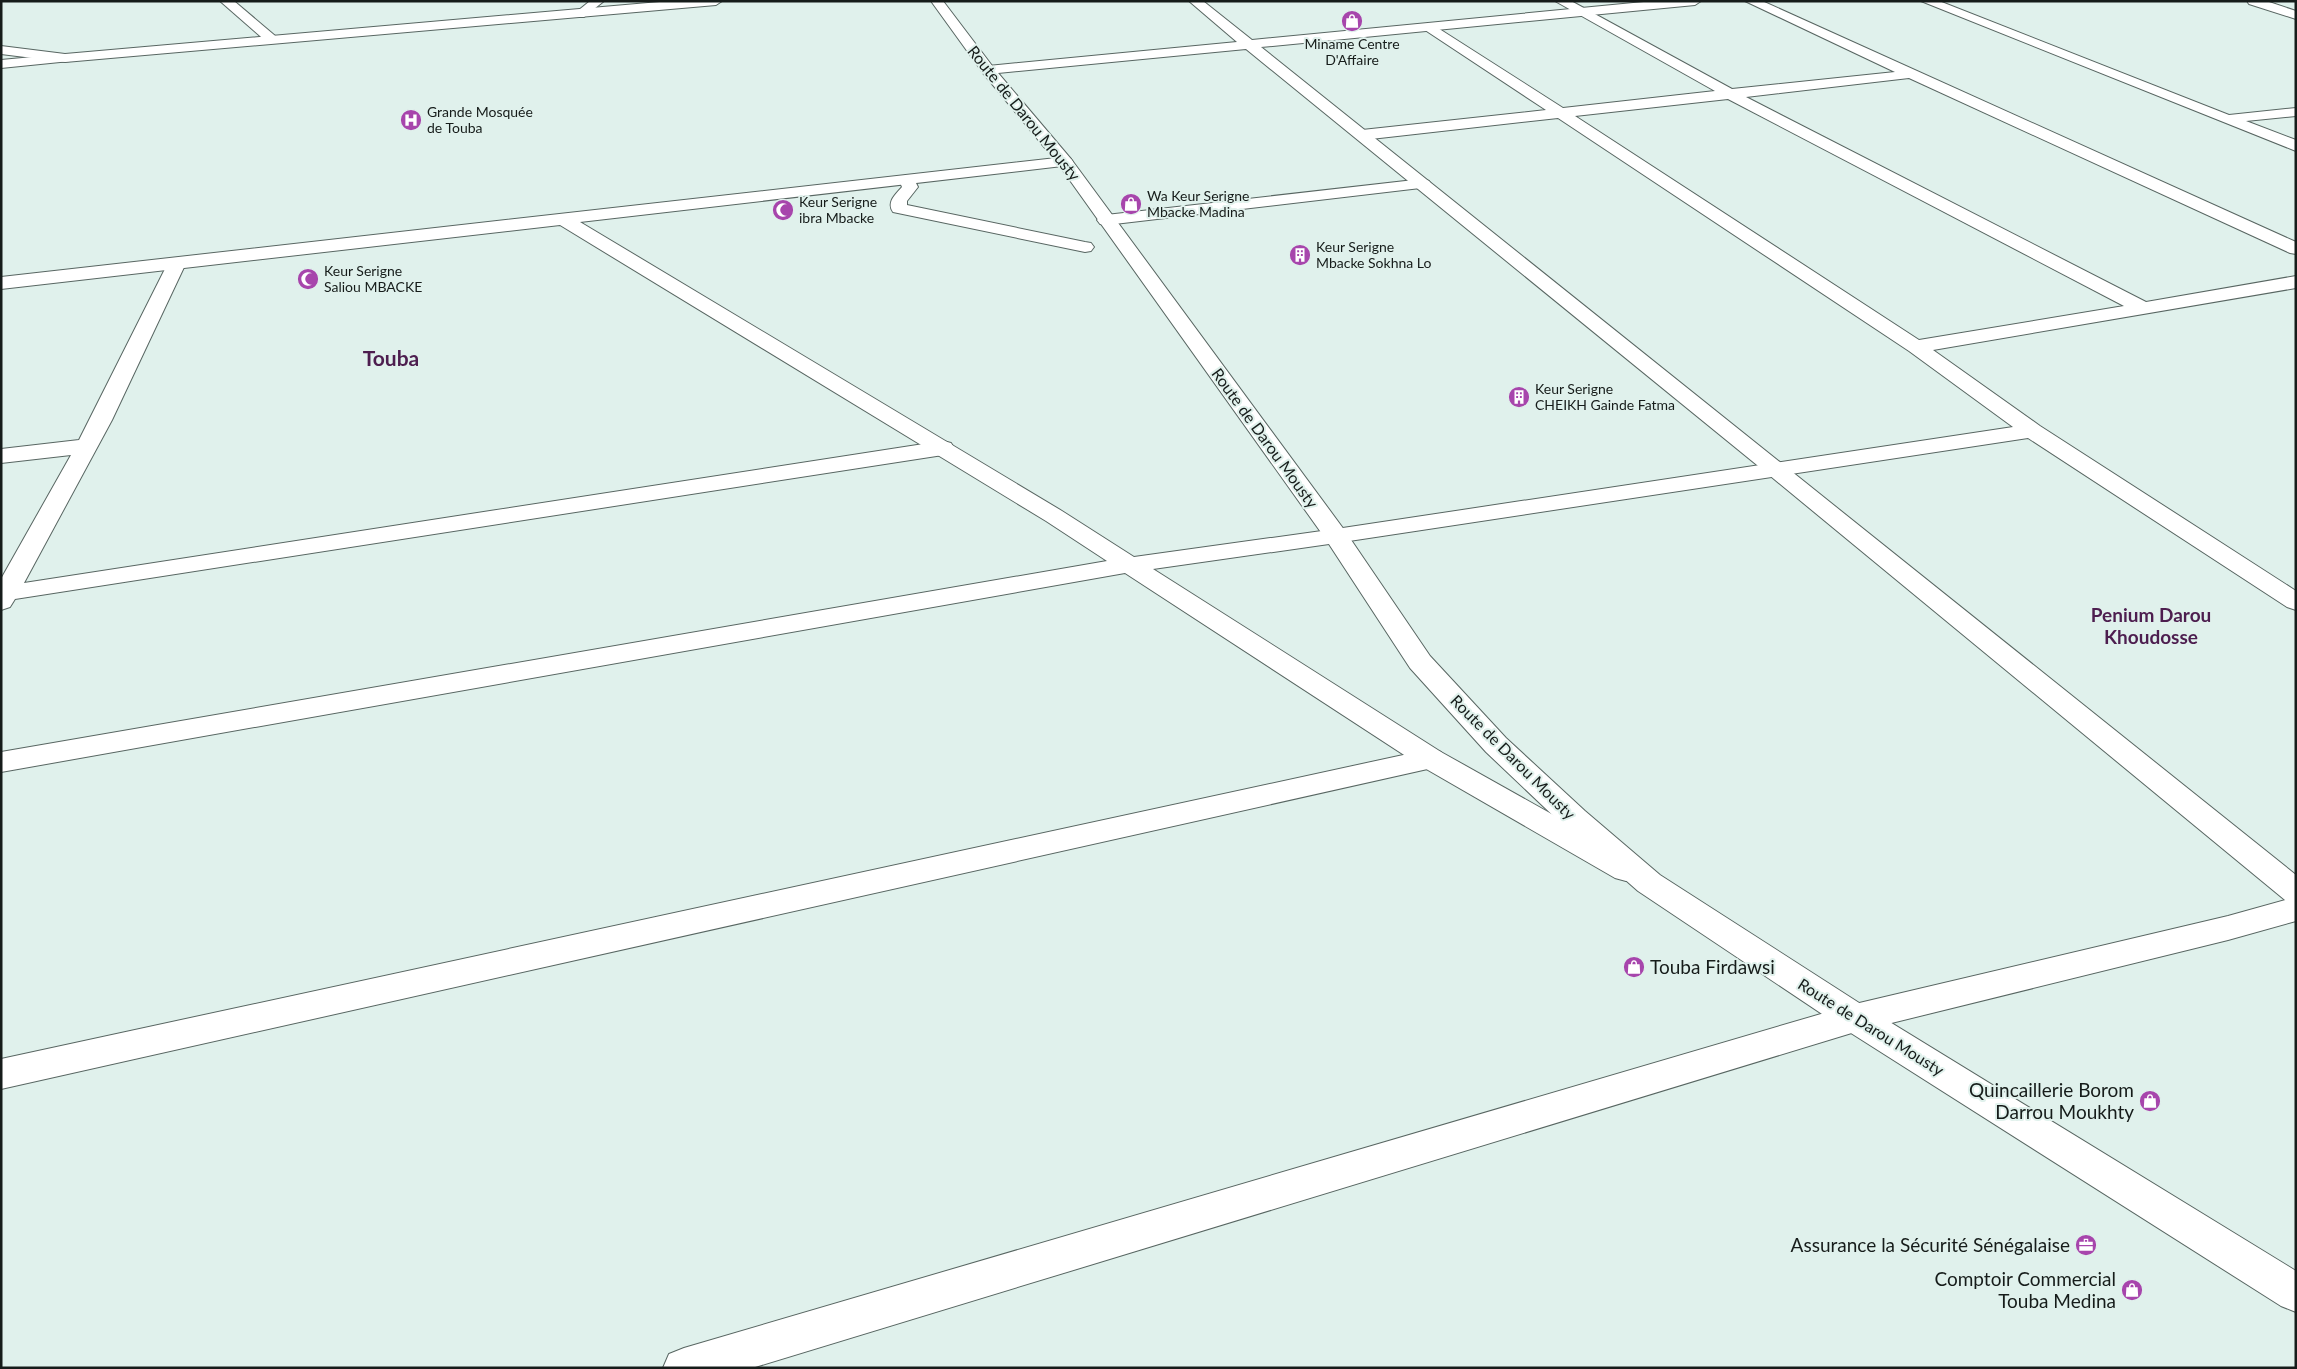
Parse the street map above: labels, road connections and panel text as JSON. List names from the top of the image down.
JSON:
{
  "streets": {
    "street": ["Route de Darou Mousty"]
  },
  "districts": ["Touba", "Penium Darou Khoudosse"],
  "places": {
    "shop": [
      "Miname Centre D'Affaire",
      "Wa Keur Serigne Mbacke Madina",
      "Touba Firdawsi",
      "Quincaillerie Borom Darrou Moukhty",
      "Comptoir Commercial Touba Medina"
    ],
    "hospital": ["Grande Mosquée de Touba"],
    "mosque": ["Keur Serigne ibra Mbacke", "Keur Serigne Saliou MBACKE"],
    "building": ["Keur Serigne Mbacke Sokhna Lo", "Keur Serigne CHEIKH Gainde Fatma"],
    "office": ["Assurance la Sécurité Sénégalaise"]
  }
}
